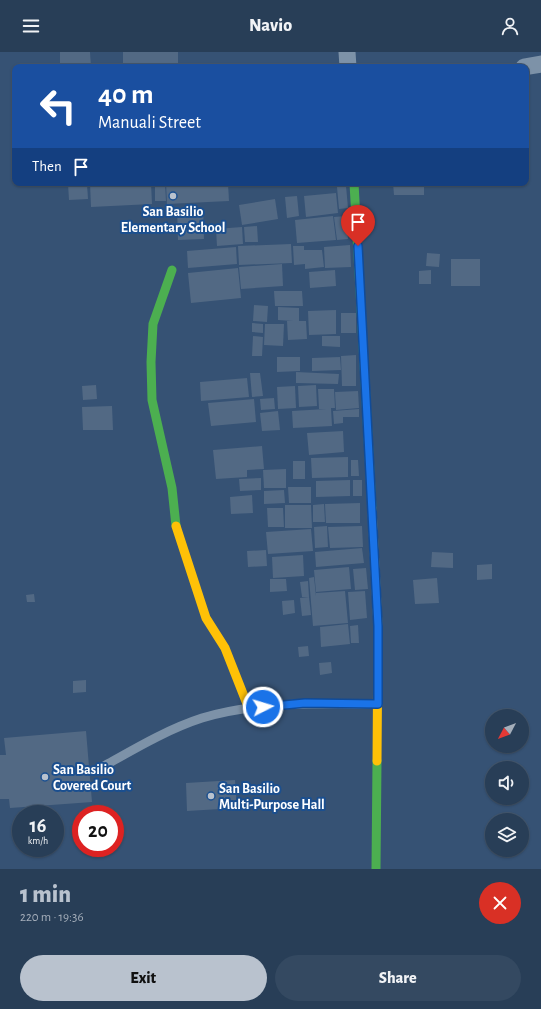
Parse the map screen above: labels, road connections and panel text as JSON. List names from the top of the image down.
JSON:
{
  "places": ["San Basilio Elementary School", "San Basilio Covered Court", "San Basilio Multi-Purpose Hall"],
  "north": "bottom left",
  "page": {
    "header": "Navio",
    "turn": ["40 m", "Manuali Street"],
    "then": "Then",
    "speed": "16 km/h",
    "limit": "20",
    "heading": ["1 min", "220 m · 19:36"],
    "buttons": ["Exit", "Share"]
  }
}
